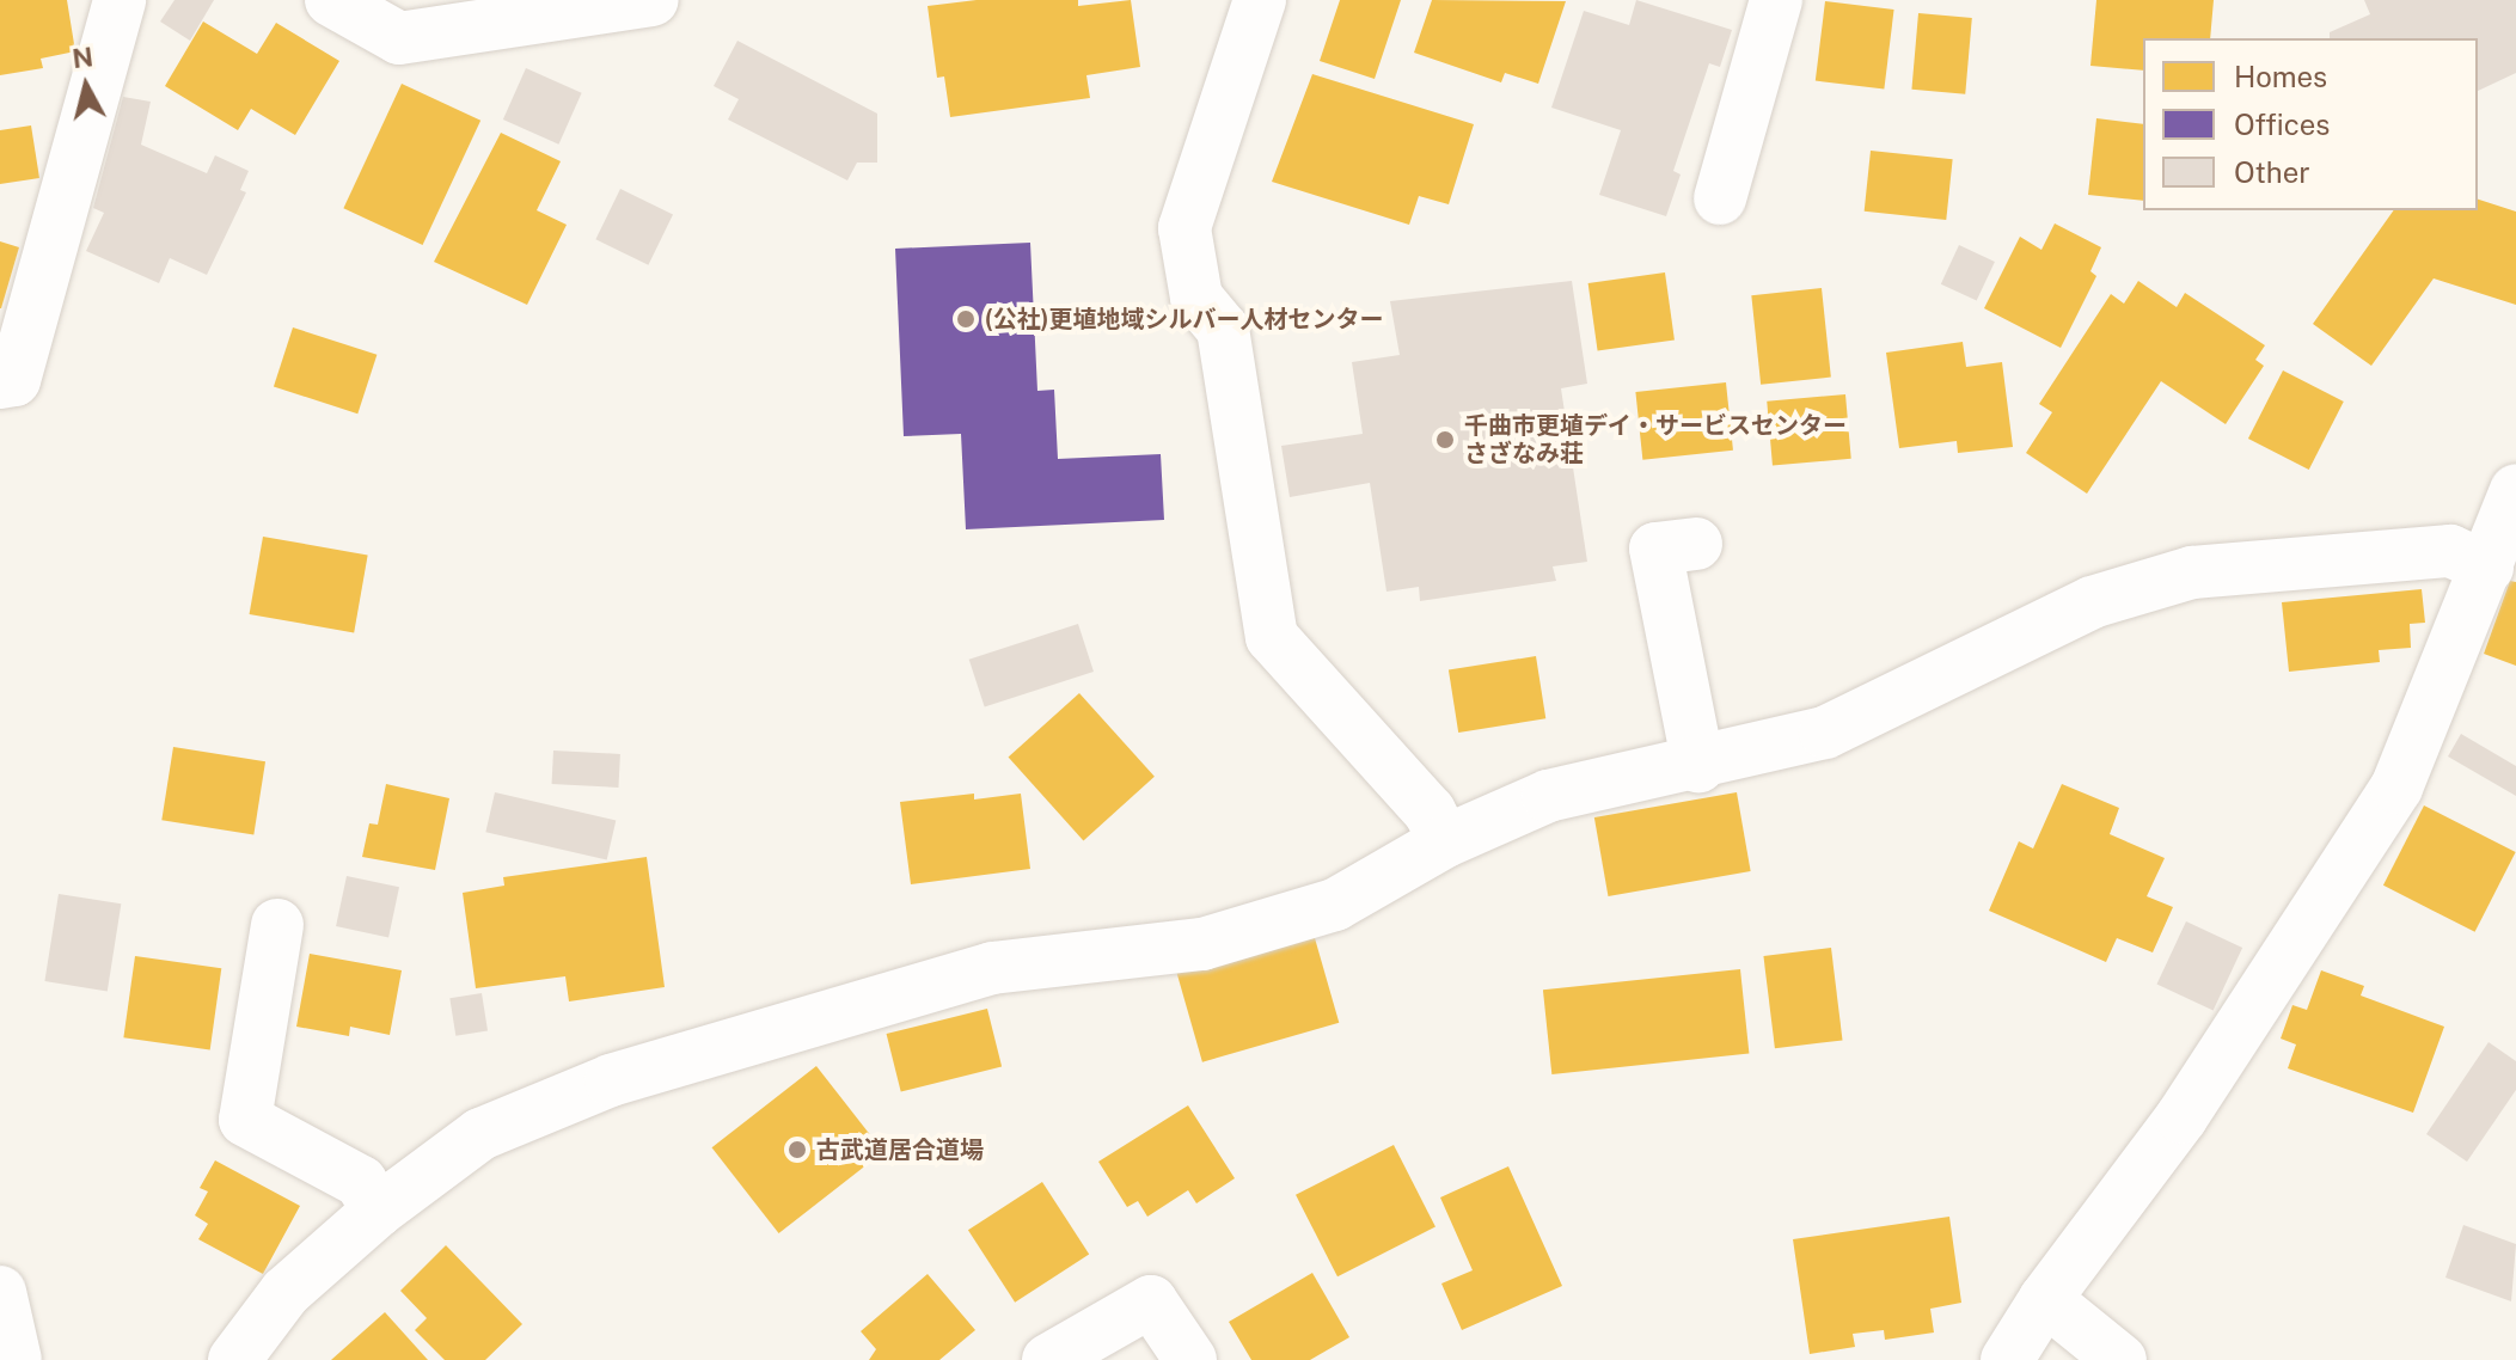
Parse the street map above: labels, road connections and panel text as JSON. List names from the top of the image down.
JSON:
{
  "places": ["(公社)更埴地域シルバー人材センター", "千曲市更埴デイ・サービスセンター さざなみ荘", "古武道居合道場"],
  "legend": ["Homes", "Offices", "Other"],
  "north": "top"
}
